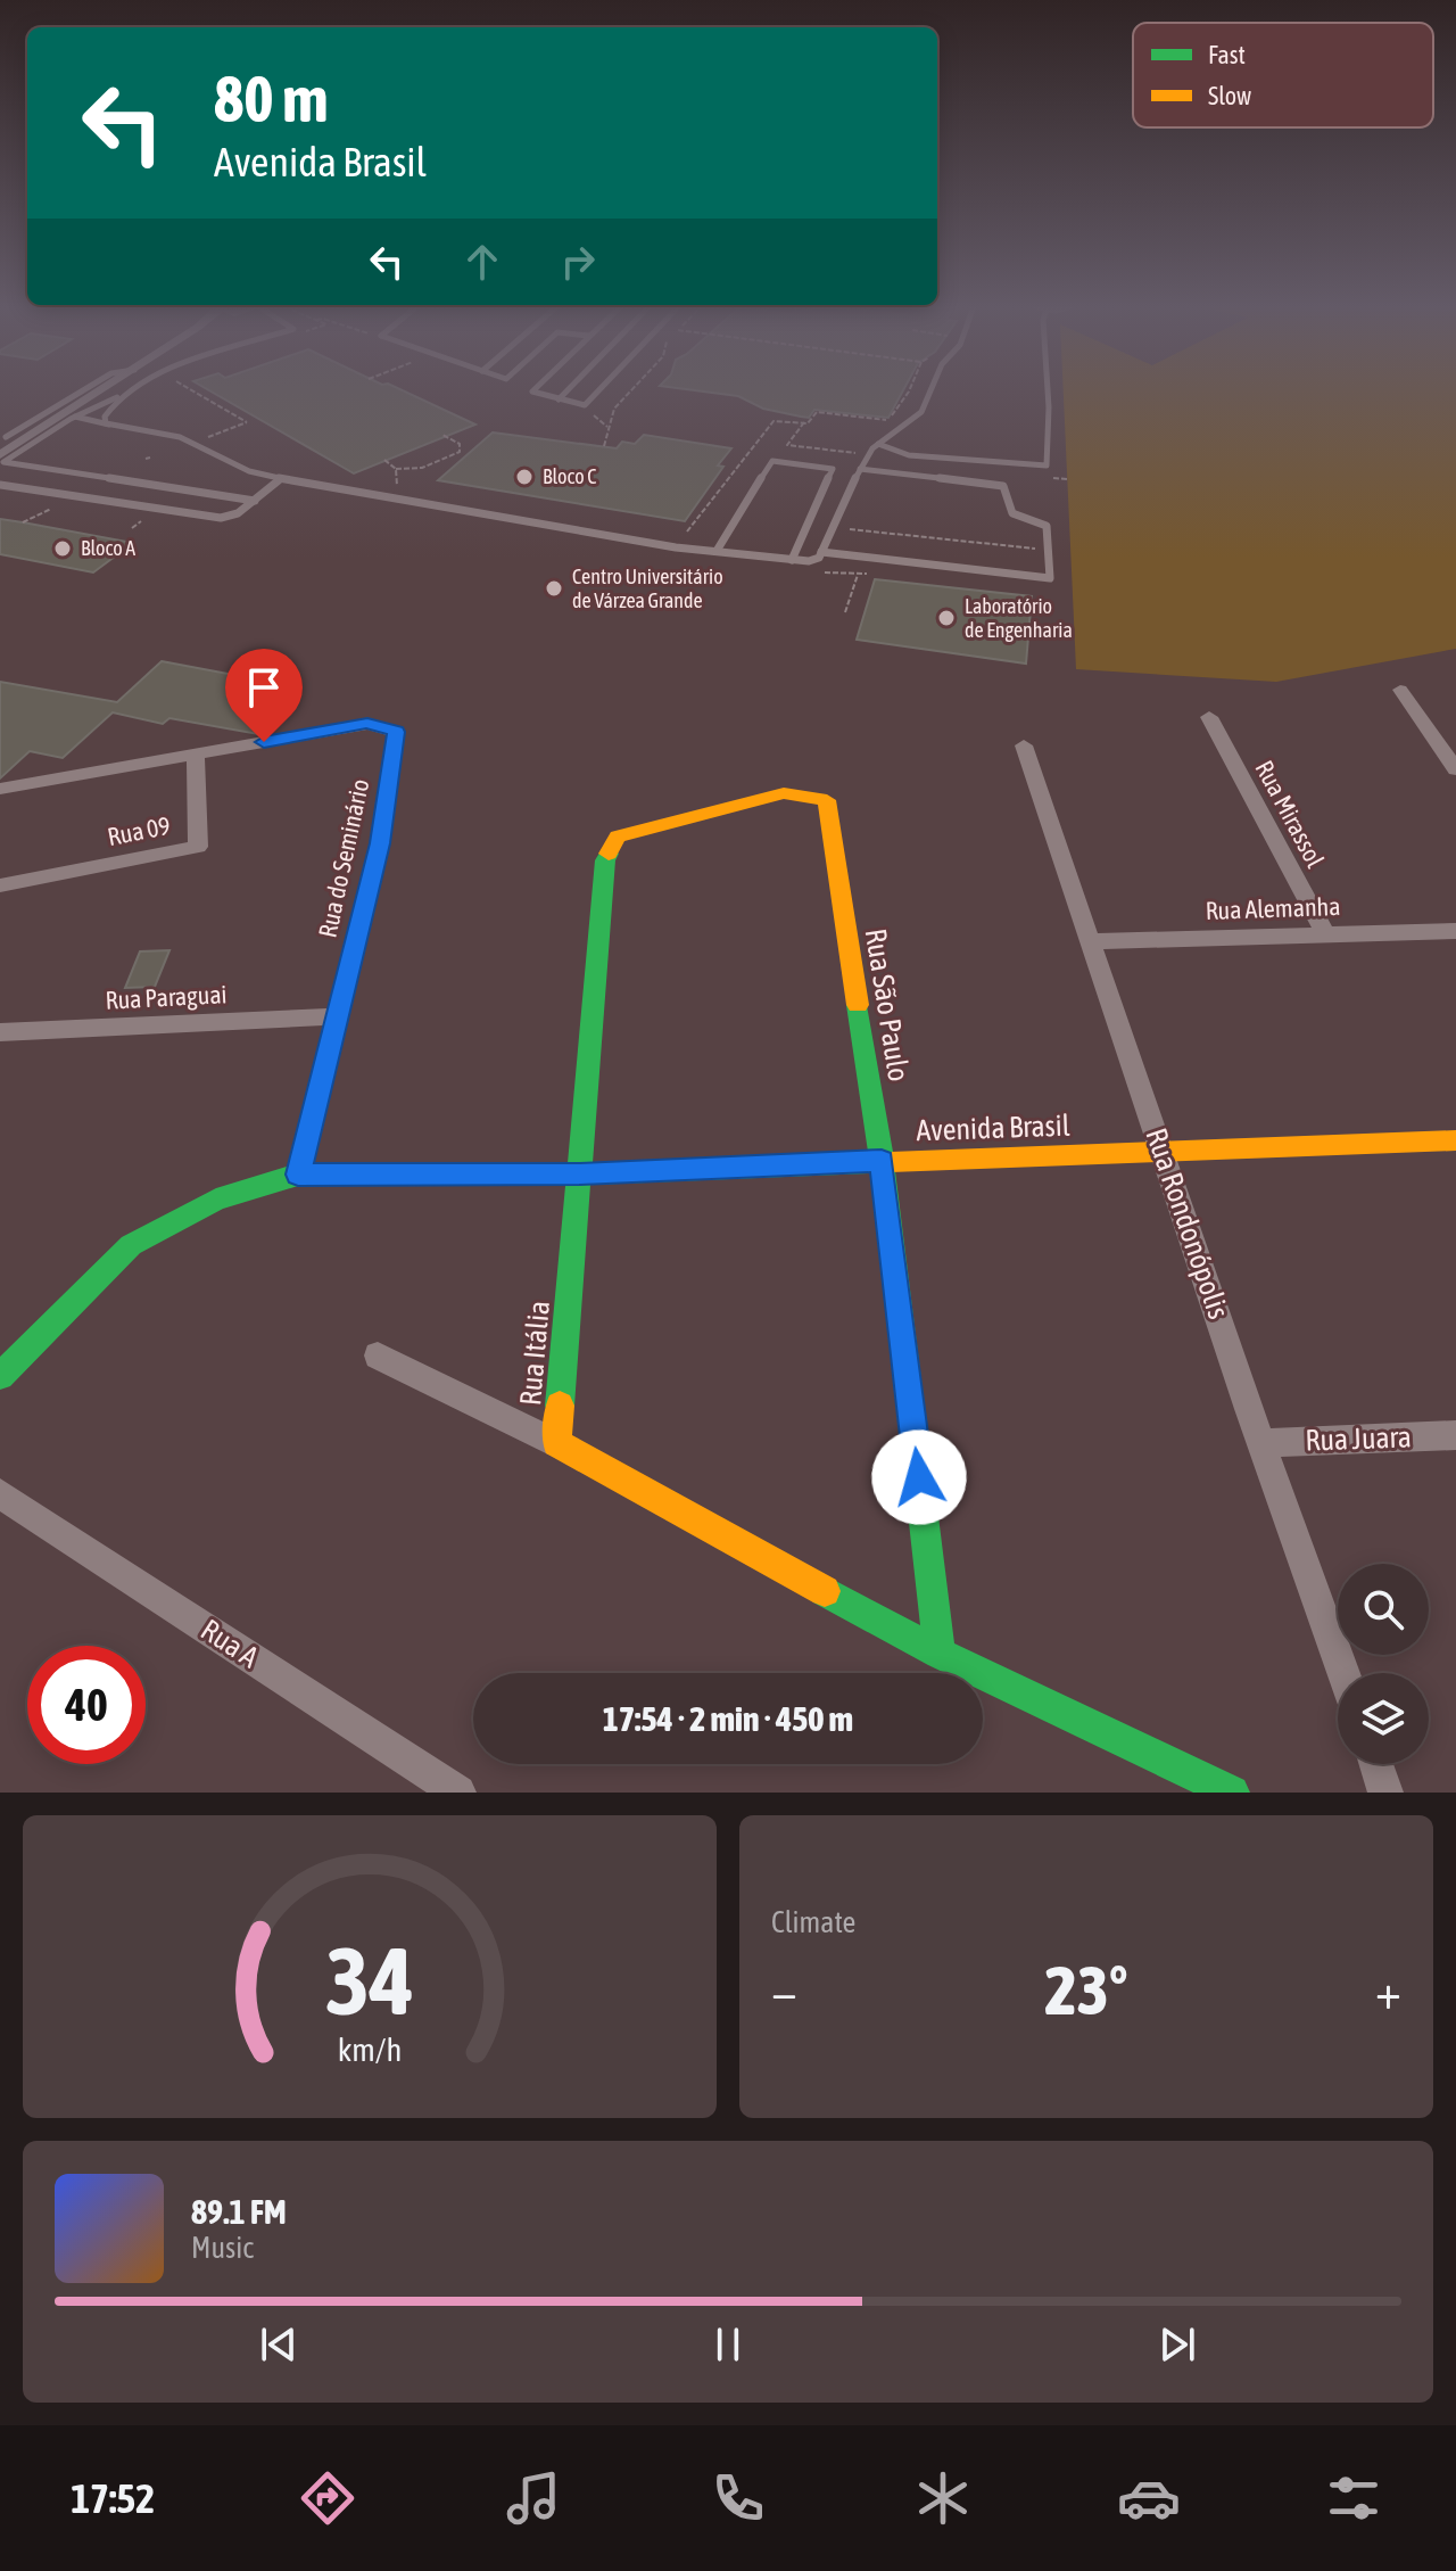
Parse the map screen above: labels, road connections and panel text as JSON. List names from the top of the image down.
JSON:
{
  "streets": {
    "street": [
      "Rua Mirassol",
      "Rua 09",
      "Rua do Seminário",
      "Rua Alemanha",
      "Rua Paraguai",
      "Rua São Paulo",
      "Avenida Brasil",
      "Rua Rondonópolis",
      "Rua Itália",
      "Rua Juara",
      "Rua A"
    ]
  },
  "crossings": [
    ["Rua Mirassol", "Rua Alemanha"],
    ["Rua 09", "Rua do Seminário"],
    ["Rua do Seminário", "Rua Paraguai"],
    ["Rua do Seminário", "Avenida Brasil"],
    ["Rua Alemanha", "Rua Rondonópolis"],
    ["Rua São Paulo", "Avenida Brasil"],
    ["Rua São Paulo", "Rua Itália"],
    ["Avenida Brasil", "Rua Rondonópolis"],
    ["Avenida Brasil", "Rua Itália"],
    ["Rua Rondonópolis", "Rua Juara"]
  ],
  "places": [
    "Bloco C",
    "Bloco A",
    "Centro Universitário de Várzea Grande",
    "Laboratório de Engenharia"
  ],
  "legend": ["Fast", "Slow"],
  "page": {
    "turn": ["80 m", "Avenida Brasil"],
    "limit": "40",
    "trip": "17:54 · 2 min · 450 m",
    "tile": "Climate",
    "heat": ["−", "23°", "+"],
    "song": ["89.1 FM", "Music"],
    "tabs": "17:52",
    "gauge": ["34", "km/h"]
  }
}
